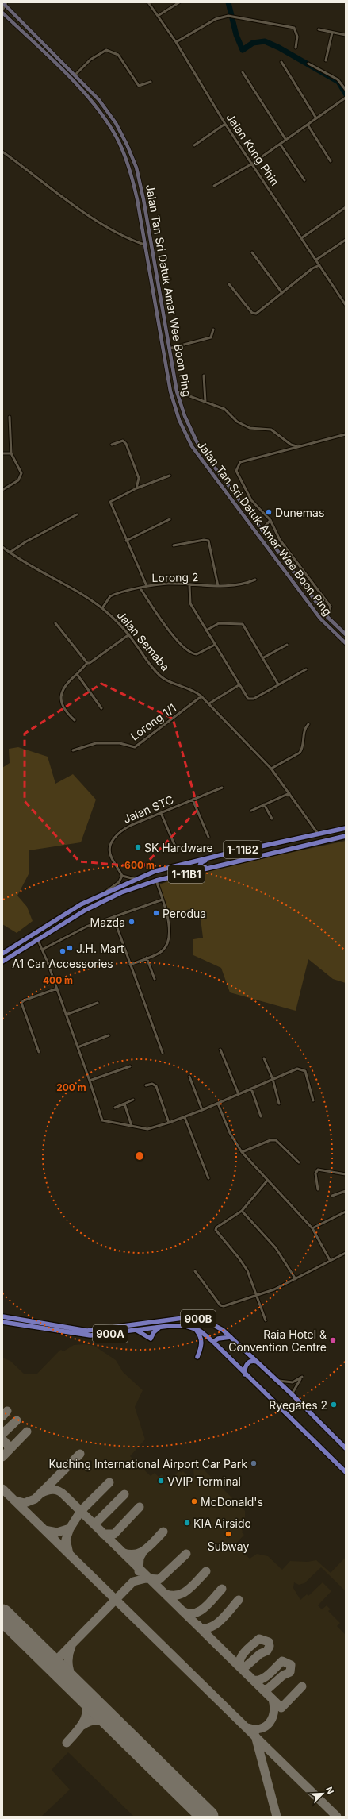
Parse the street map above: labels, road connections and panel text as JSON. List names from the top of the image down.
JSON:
{
  "streets": {
    "highway": [
      "1-11B2",
      "1-11B1",
      "900B",
      "900A"
    ],
    "main road": ["Jalan Tan Sri Datuk Amar Wee Boon Ping"],
    "street": [
      "Jalan Kung Phin",
      "Lorong 2",
      "Jalan Semaba",
      "Lorong 1/1",
      "Jalan STC"
    ]
  },
  "crossings": [
    ["Lorong 2", "Jalan Semaba"],
    ["Jalan Semaba", "Lorong 1/1"],
    ["Jalan Semaba", "1-11B2"]
  ],
  "places": [
    "Dunemas",
    "SK Hardware",
    "Perodua",
    "Mazda",
    "J.H. Mart",
    "A1 Car Accessories",
    "Raia Hotel & Convention Centre",
    "Ryegates 2",
    "Kuching International Airport Car Park",
    "VVIP Terminal",
    "McDonald's",
    "KIA Airside",
    "Subway"
  ],
  "north": "top right",
  "rings": ["600 m", "400 m", "200 m"]
}
